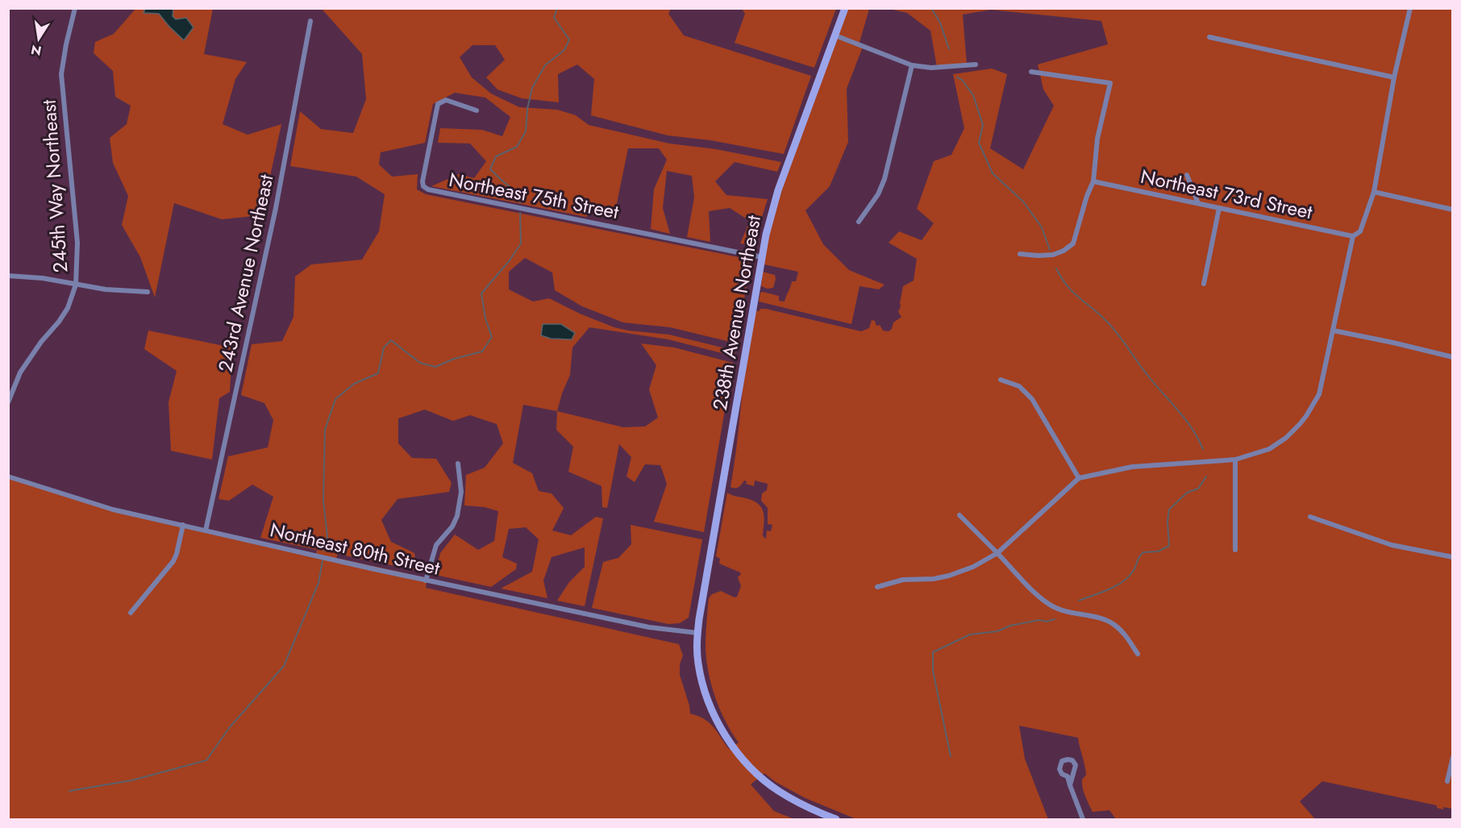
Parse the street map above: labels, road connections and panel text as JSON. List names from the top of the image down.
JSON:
{
  "streets": {
    "street": [
      "245th Way Northeast",
      "Northeast 73rd Street",
      "Northeast 75th Street",
      "243rd Avenue Northeast",
      "238th Avenue Northeast",
      "Northeast 80th Street"
    ]
  },
  "crossings": [
    ["Northeast 75th Street", "238th Avenue Northeast"],
    ["243rd Avenue Northeast", "Northeast 80th Street"],
    ["238th Avenue Northeast", "Northeast 80th Street"]
  ],
  "north": "bottom"
}
